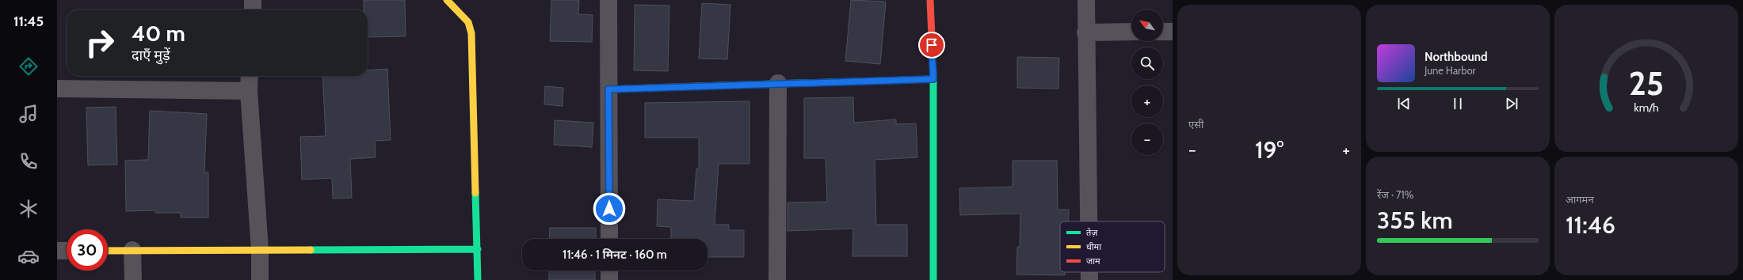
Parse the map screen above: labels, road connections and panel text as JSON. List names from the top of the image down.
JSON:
{
  "legend": ["तेज़", "धीमा", "जाम"],
  "north": "top left",
  "page": {
    "tabs": "11:45",
    "tile": [
      "एसी",
      ["रेंज · 71%", "355 km"],
      ["आगमन", "11:46"]
    ],
    "map_buttons": ["+", "−"],
    "turn": ["40 m", "दाएँ मुड़ें"],
    "song": ["Northbound", "June Harbor"],
    "heat": ["−", "19°", "+"],
    "limit": "30",
    "trip": "11:46 · 1 मिनट · 160 m",
    "gauge": ["25", "km/h"]
  }
}
